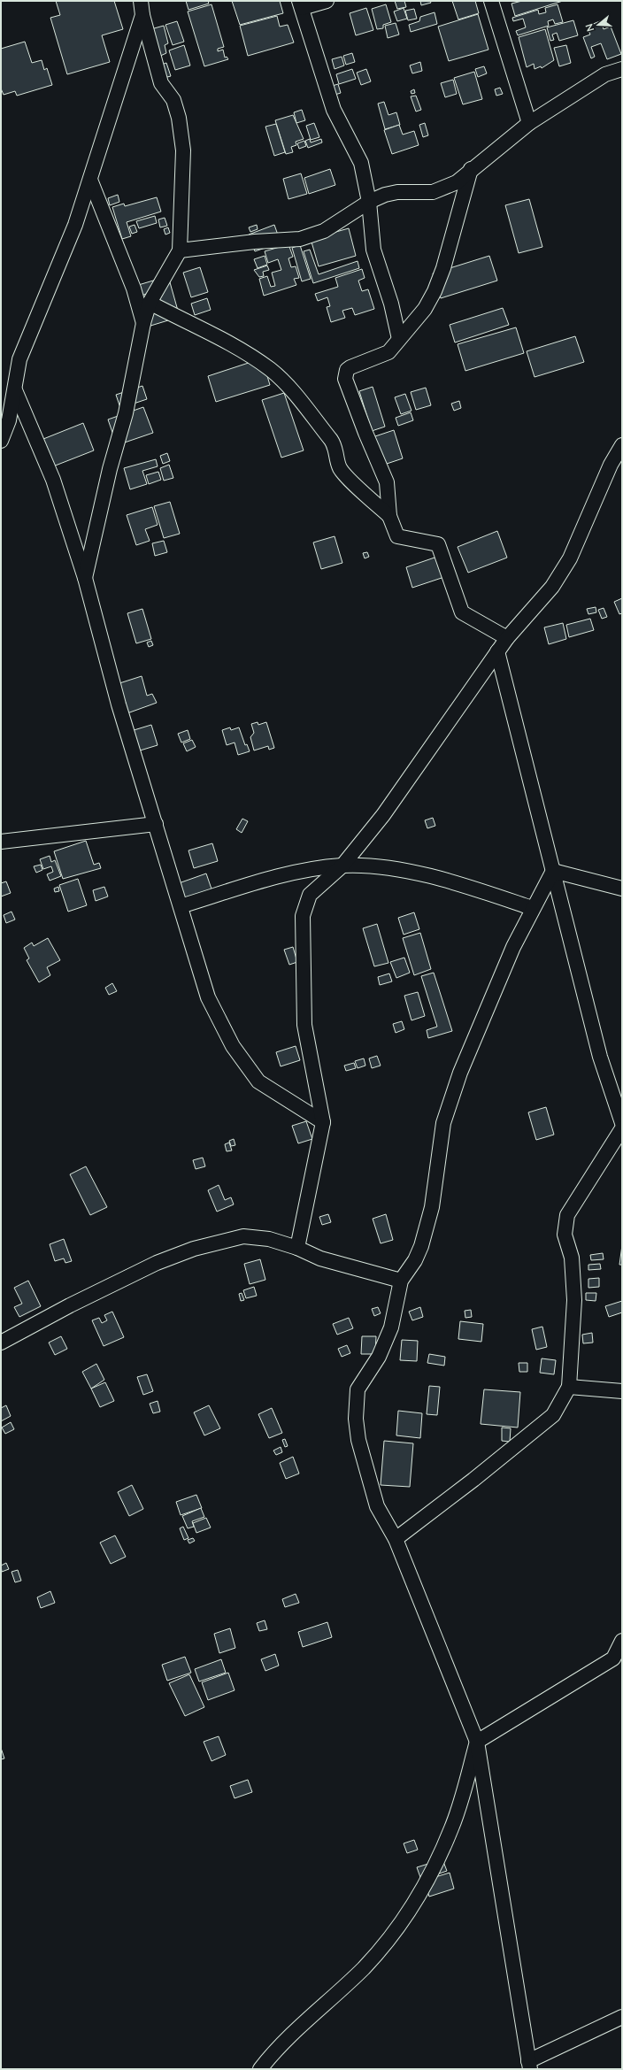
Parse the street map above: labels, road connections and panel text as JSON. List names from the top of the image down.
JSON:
{
  "north": "left"
}
